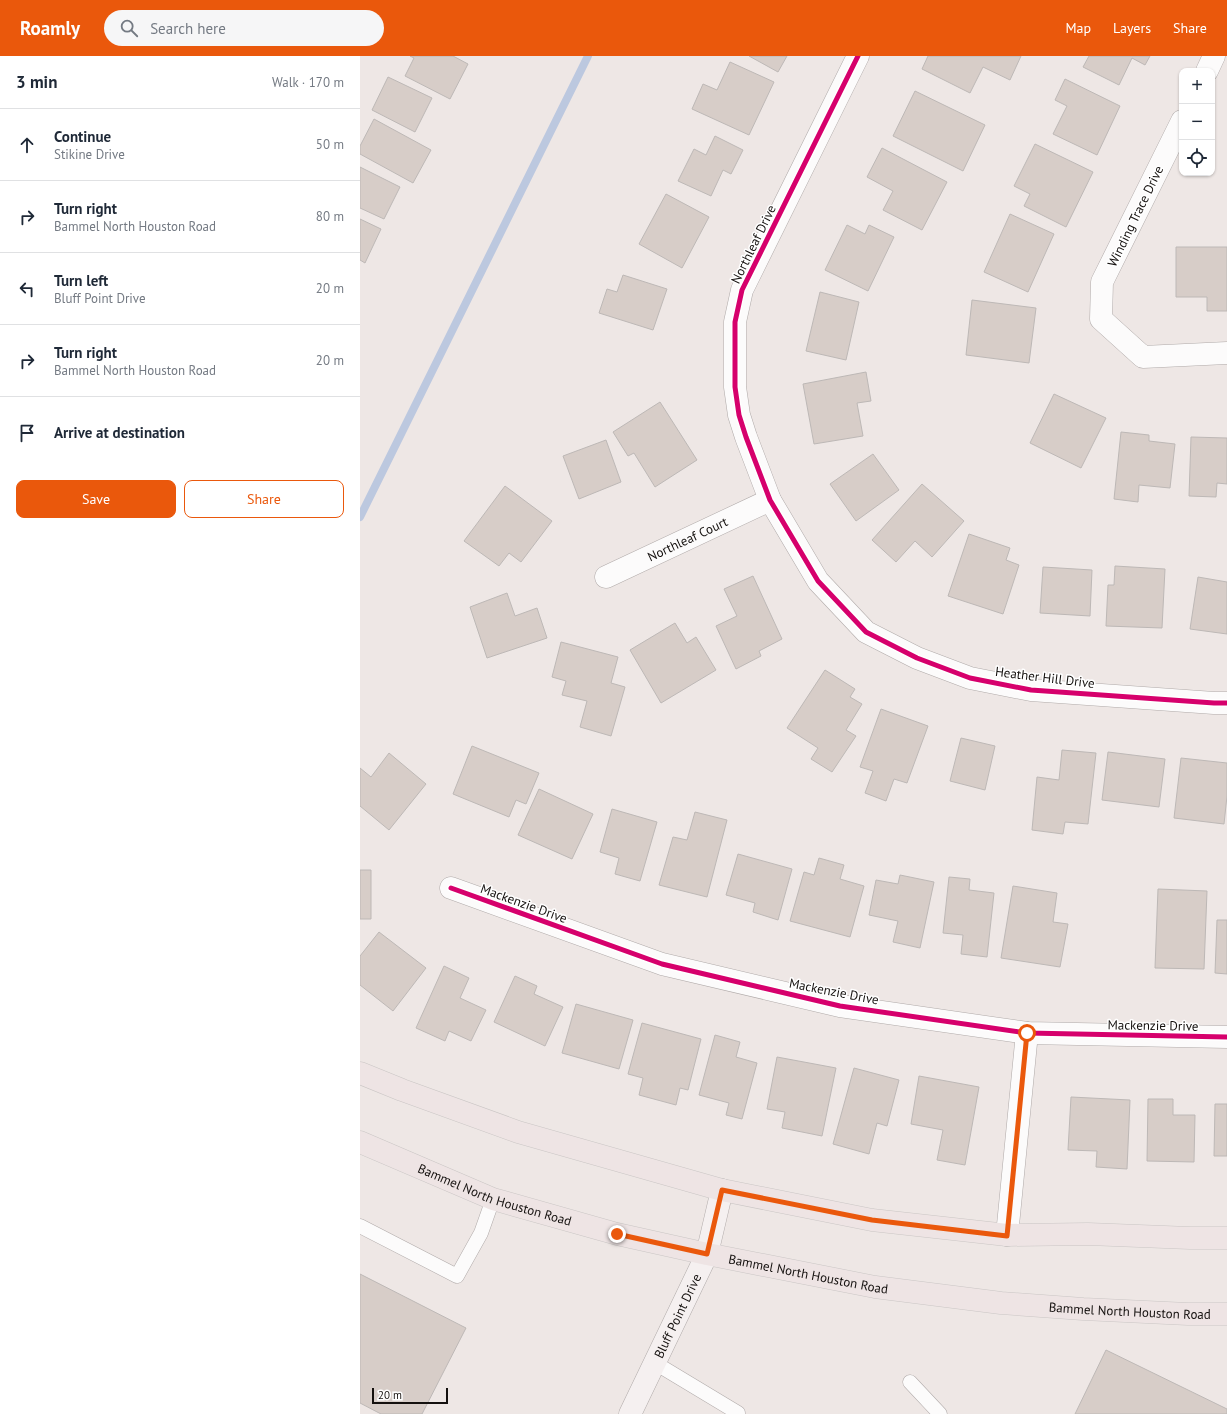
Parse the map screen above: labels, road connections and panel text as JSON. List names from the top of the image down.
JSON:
{
  "streets": {
    "main road": ["Bammel North Houston Road"],
    "street": [
      "Winding Trace Drive",
      "Northleaf Drive",
      "Northleaf Court",
      "Heather Hill Drive",
      "Mackenzie Drive",
      "Bluff Point Drive"
    ]
  },
  "crossings": [
    ["Northleaf Drive", "Northleaf Court"],
    ["Northleaf Drive", "Heather Hill Drive"],
    ["Northleaf Court", "Heather Hill Drive"],
    ["Bammel North Houston Road", "Bluff Point Drive"]
  ],
  "scale_bar": "20 m",
  "page": {
    "header": "Roamly",
    "search": "Search here",
    "nav": ["Map", "Layers", "Share"],
    "heading": ["3 min", "Walk · 170 m"],
    "map_buttons": ["+", "−"],
    "list": [
      ["Continue", "Stikine Drive", "50 m"],
      ["Turn right", "Bammel North Houston Road", "80 m"],
      ["Turn left", "Bluff Point Drive", "20 m"],
      ["Turn right", "Bammel North Houston Road", "20 m"],
      "Arrive at destination"
    ],
    "buttons": ["Save", "Share"],
    "scale": "20 m"
  }
}
